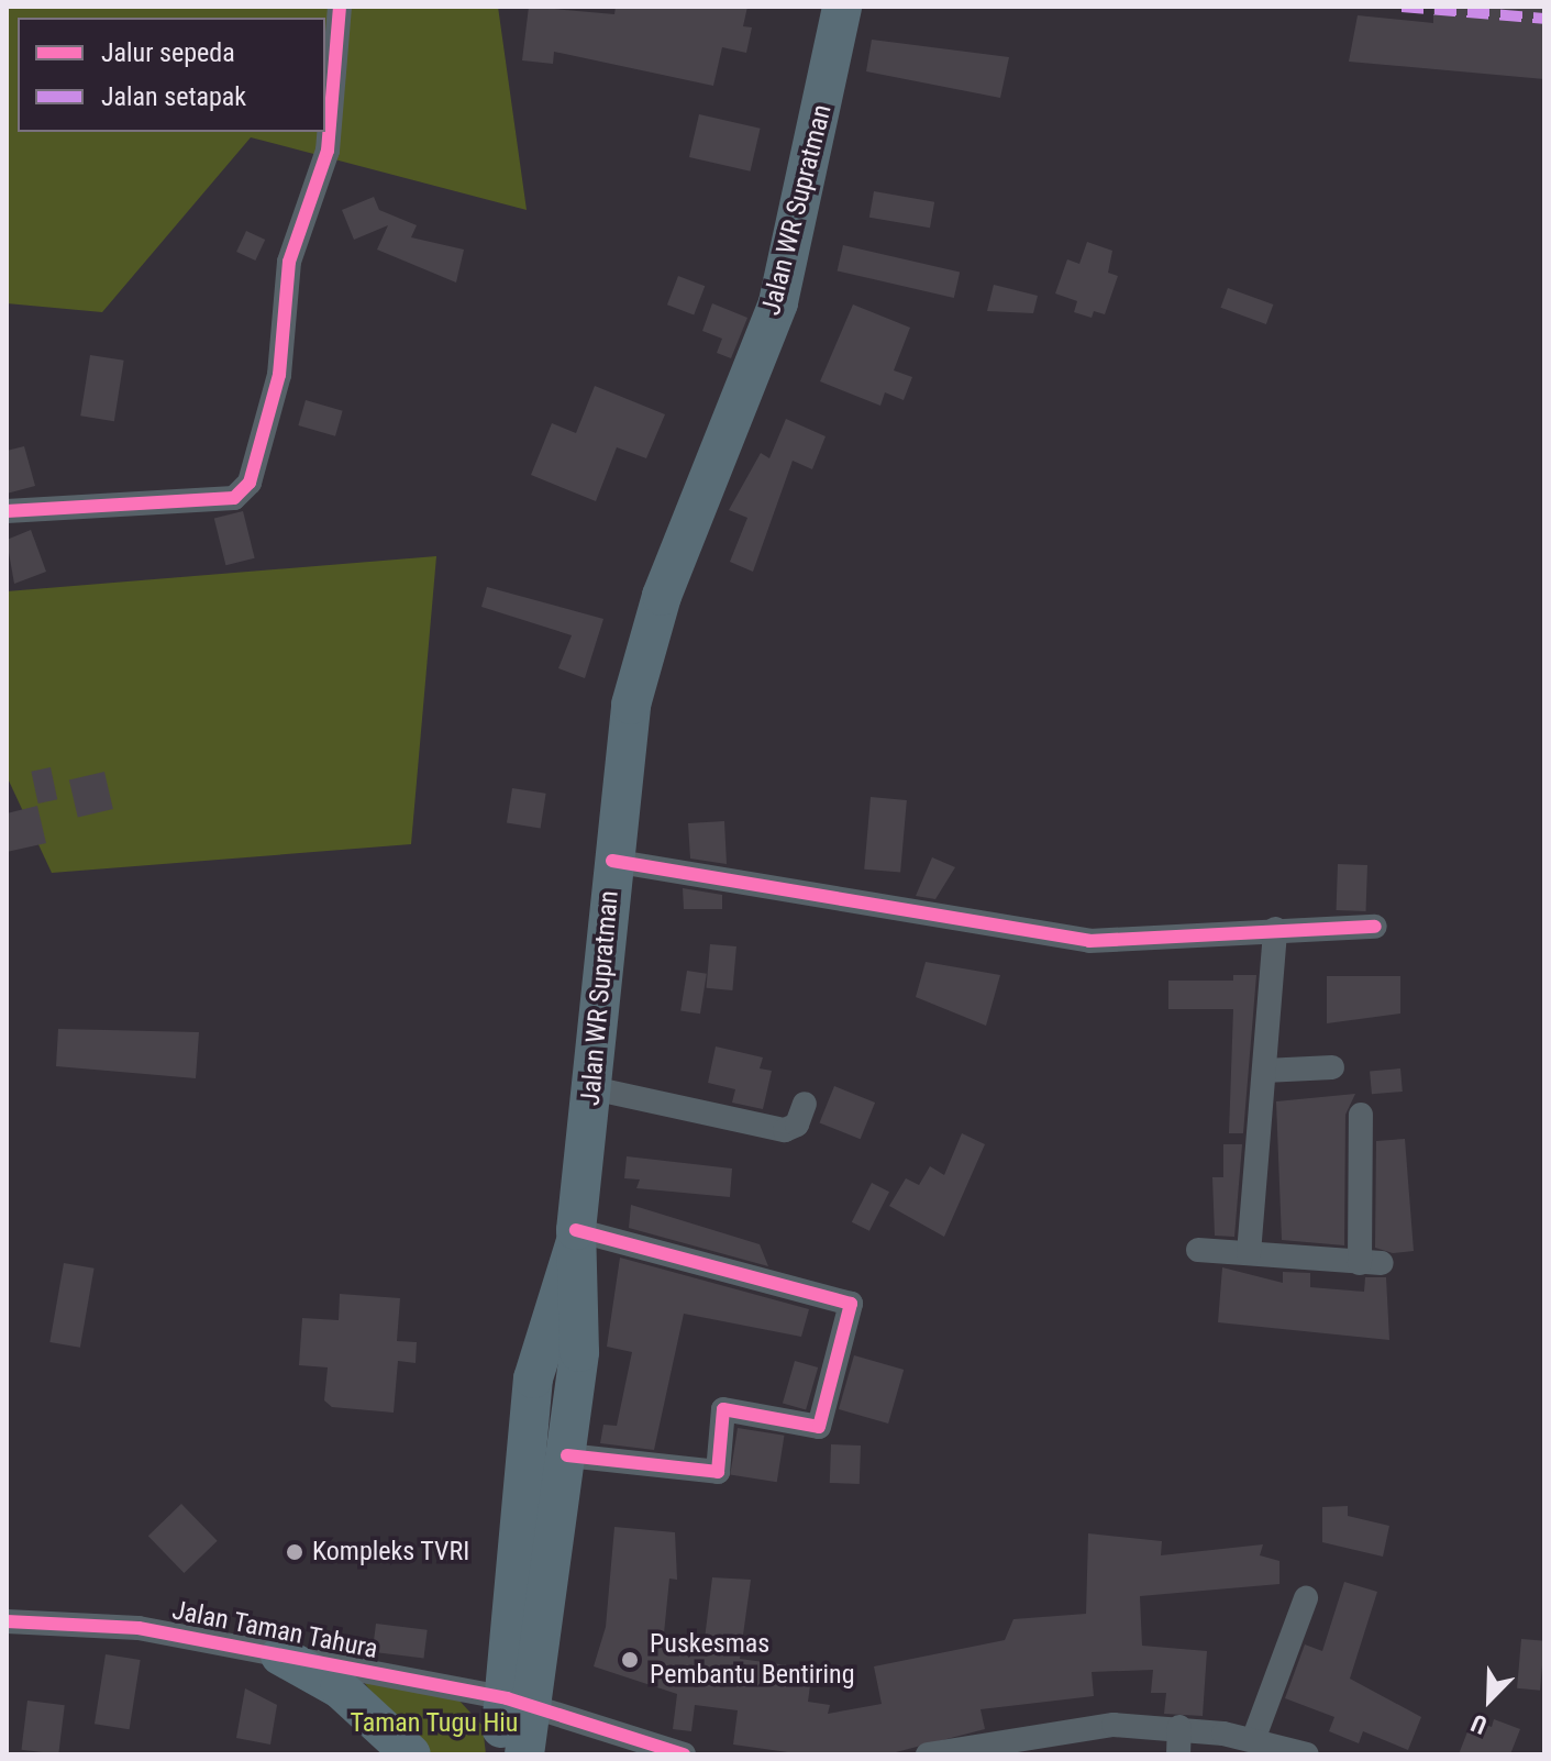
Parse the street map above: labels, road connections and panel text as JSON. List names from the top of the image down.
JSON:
{
  "streets": {
    "highway": ["Jalan WR Supratman"],
    "street": ["Jalan Taman Tahura"]
  },
  "crossings": [
    ["Jalan WR Supratman", "Jalan Taman Tahura"]
  ],
  "parks": ["Taman Tugu Hiu"],
  "places": ["Kompleks TVRI", "Puskesmas Pembantu Bentiring"],
  "legend": ["Jalur sepeda", "Jalan setapak"],
  "north": "bottom left"
}
